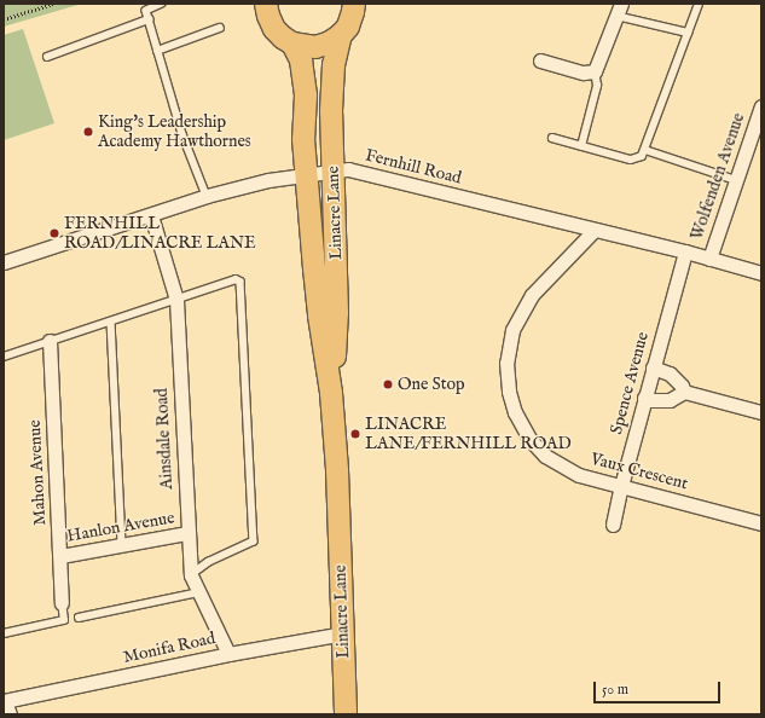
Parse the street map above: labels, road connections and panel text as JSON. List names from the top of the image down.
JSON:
{
  "streets": {
    "main road": ["Linacre Lane"],
    "street": [
      "Fernhill Road",
      "Wolfenden Avenue",
      "Spence Avenue",
      "Ainsdale Road",
      "Vaux Crescent",
      "Mahon Avenue",
      "Hanlon Avenue",
      "Monifa Road"
    ]
  },
  "crossings": [
    ["Fernhill Road", "Wolfenden Avenue"],
    ["Fernhill Road", "Linacre Lane"],
    ["Fernhill Road", "Spence Avenue"],
    ["Fernhill Road", "Ainsdale Road"],
    ["Fernhill Road", "Vaux Crescent"],
    ["Linacre Lane", "Monifa Road"],
    ["Spence Avenue", "Vaux Crescent"],
    ["Ainsdale Road", "Hanlon Avenue"],
    ["Ainsdale Road", "Monifa Road"],
    ["Mahon Avenue", "Hanlon Avenue"]
  ],
  "places": [
    "King's Leadership Academy Hawthornes",
    "FERNHILL ROAD/LINACRE LANE",
    "One Stop",
    "LINACRE LANE/FERNHILL ROAD"
  ],
  "scale_bar": "50 m"
}
